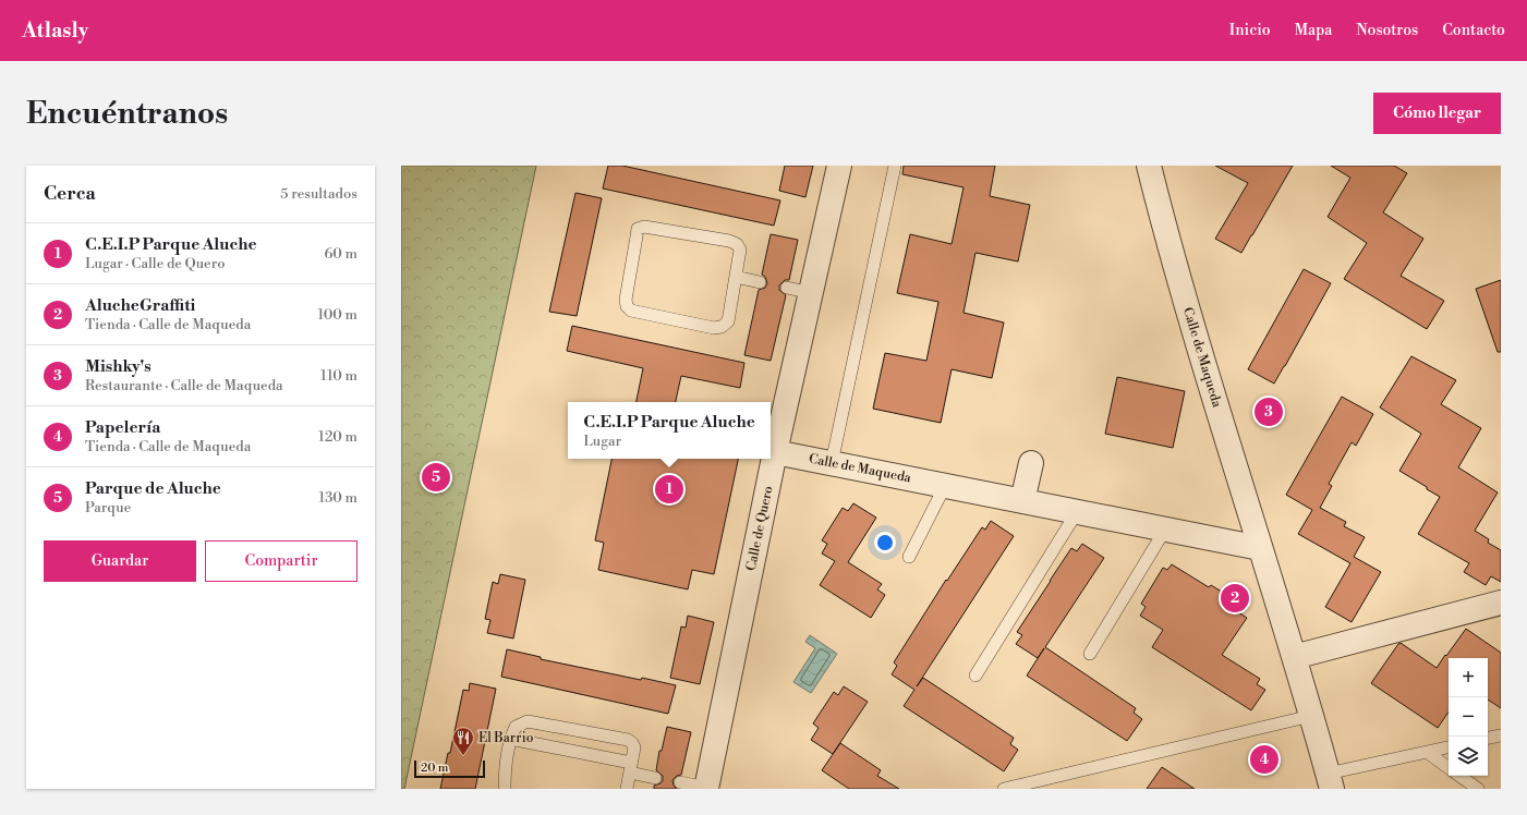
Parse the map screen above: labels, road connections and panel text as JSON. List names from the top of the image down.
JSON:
{
  "streets": {
    "street": ["Calle de Maqueda", "Calle de Quero"]
  },
  "crossings": [
    ["Calle de Maqueda", "Calle de Quero"]
  ],
  "places": {
    "restaurant": ["El Barrio"]
  },
  "scale_bar": "20 m",
  "page": {
    "header": "Atlasly",
    "nav": [
      "Inicio",
      "Mapa",
      "Nosotros",
      "Contacto"
    ],
    "buttons": [
      "Cómo llegar",
      ["Guardar", "Compartir"]
    ],
    "title": "Encuéntranos",
    "heading": ["Cerca", "5 resultados"],
    "list": [
      {
        "mark": "1",
        "name": "C.E.I.P Parque Aluche",
        "note": "Lugar · Calle de Quero",
        "value": "60 m"
      },
      {
        "mark": "2",
        "name": "AlucheGraffiti",
        "note": "Tienda · Calle de Maqueda",
        "value": "100 m"
      },
      {
        "mark": "3",
        "name": "Mishky's",
        "note": "Restaurante · Calle de Maqueda",
        "value": "110 m"
      },
      {
        "mark": "4",
        "name": "Papelería",
        "note": "Tienda · Calle de Maqueda",
        "value": "120 m"
      },
      {
        "mark": "5",
        "name": "Parque de Aluche",
        "note": "Parque",
        "value": "130 m"
      }
    ],
    "pins": [
      "3",
      "5",
      "1",
      "2",
      "4"
    ],
    "popup": ["C.E.I.P Parque Aluche", "Lugar"],
    "map_buttons": ["+", "−"],
    "scale": "20 m"
  }
}
